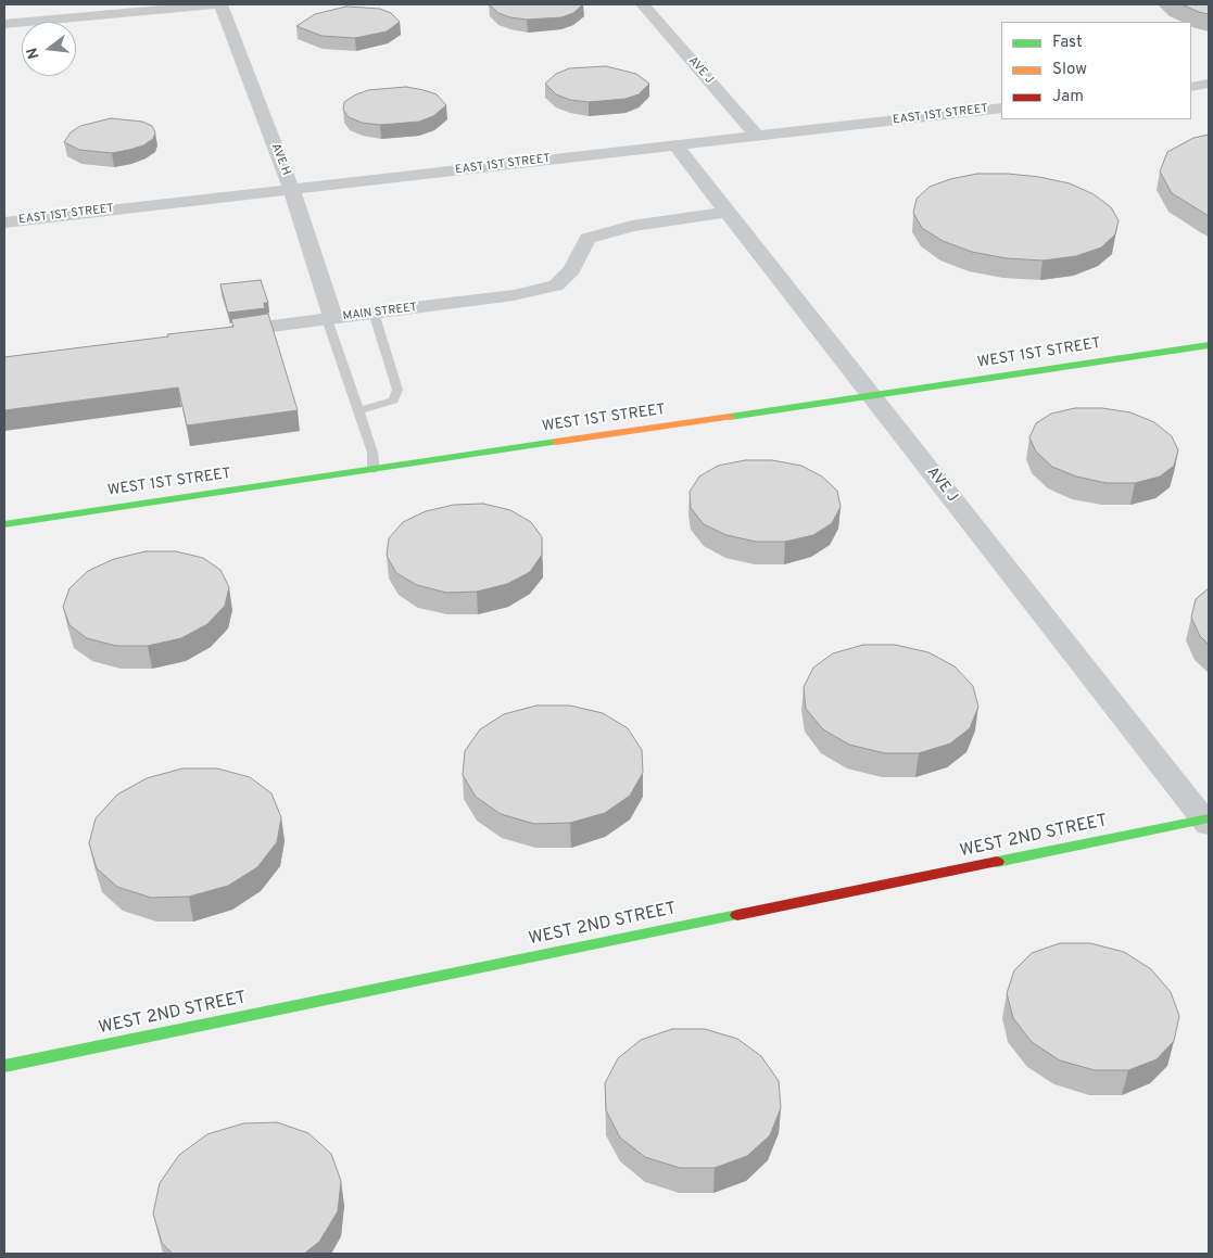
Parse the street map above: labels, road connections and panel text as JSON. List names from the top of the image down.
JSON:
{
  "streets": {
    "street": [
      "AVE J",
      "EAST 1ST STREET",
      "AVE H",
      "MAIN STREET",
      "WEST 1ST STREET",
      "WEST 2ND STREET"
    ]
  },
  "crossings": [
    ["AVE J", "EAST 1ST STREET"],
    ["AVE J", "MAIN STREET"],
    ["AVE J", "WEST 1ST STREET"],
    ["AVE J", "WEST 2ND STREET"],
    ["EAST 1ST STREET", "AVE H"],
    ["AVE H", "MAIN STREET"]
  ],
  "legend": ["Fast", "Slow", "Jam"],
  "north": "left"
}
